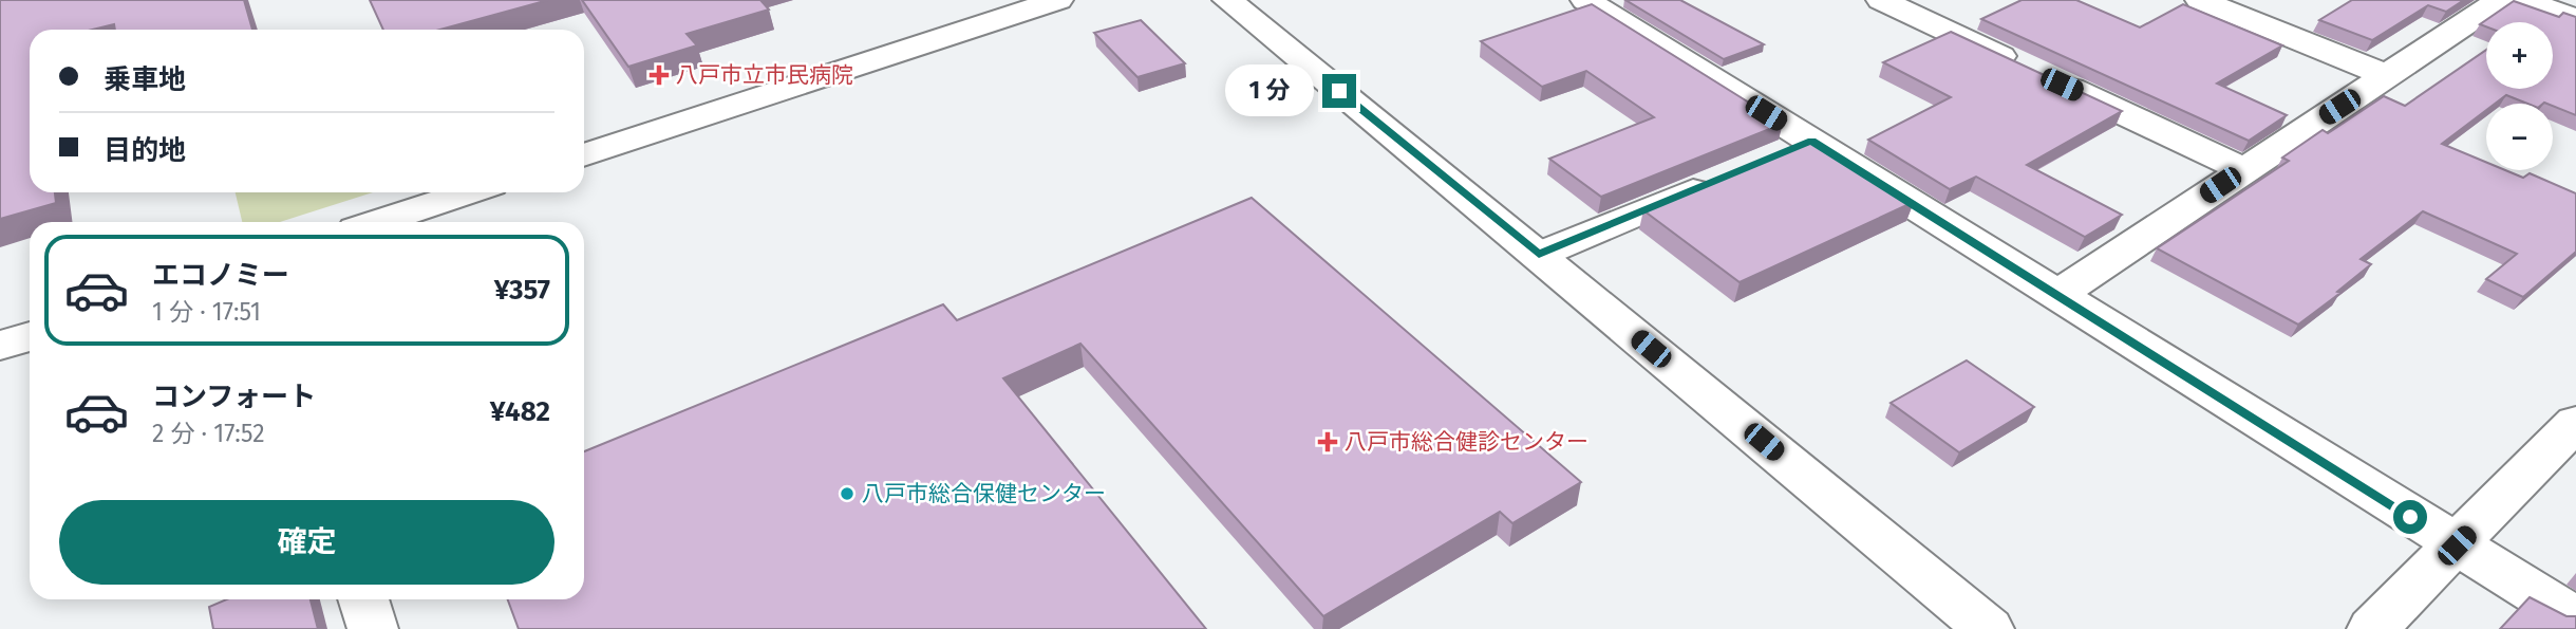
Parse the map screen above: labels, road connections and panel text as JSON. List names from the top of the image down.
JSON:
{
  "places": {
    "health": ["八戸市立市民病院", "八戸市総合健診センター"],
    "other": ["八戸市総合保健センター"]
  },
  "page": {
    "map_buttons": ["+", "−"],
    "banner": ["乗車地", "目的地"],
    "bubble": "1 分",
    "list": [
      {
        "name": "エコノミー",
        "note": "1 分 · 17:51",
        "value": "¥357"
      },
      {
        "name": "コンフォート",
        "note": "2 分 · 17:52",
        "value": "¥482"
      }
    ],
    "buttons": "確定"
  }
}
